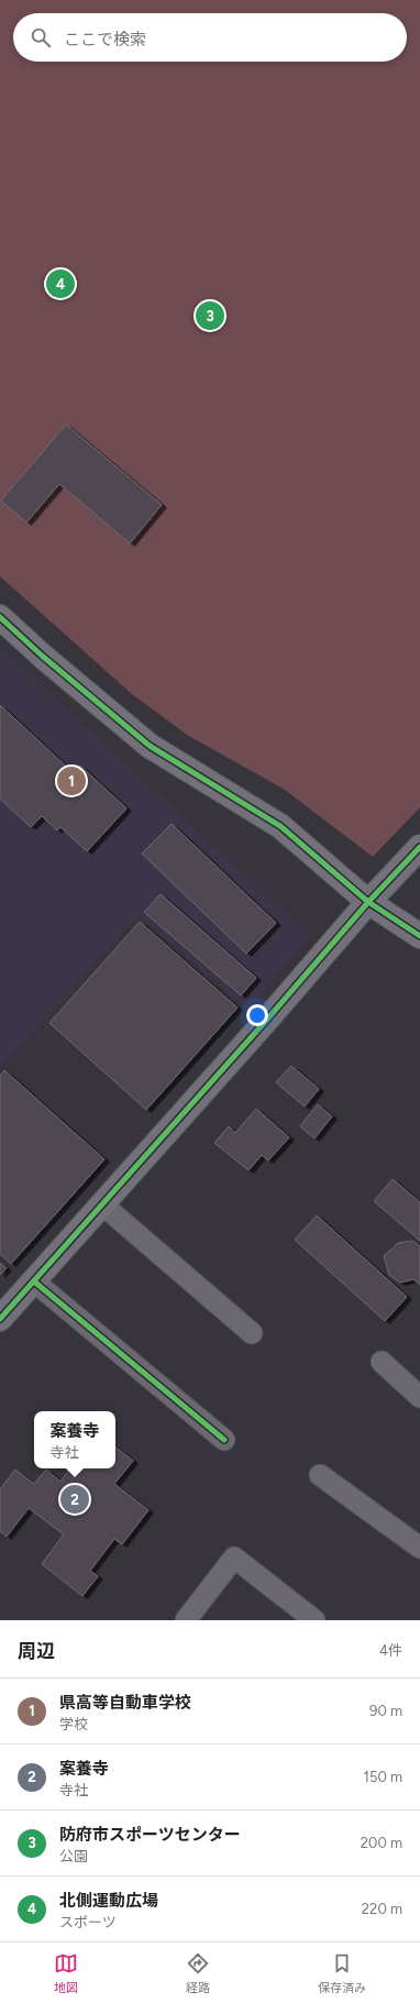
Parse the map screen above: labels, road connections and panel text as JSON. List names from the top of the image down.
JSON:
{
  "page": {
    "search": "ここで検索",
    "pins": [
      "4",
      "3",
      "1",
      "2"
    ],
    "popup": ["案養寺", "寺社"],
    "heading": ["周辺", "4件"],
    "list": [
      {
        "mark": "1",
        "name": "県高等自動車学校",
        "note": "学校",
        "value": "90 m"
      },
      {
        "mark": "2",
        "name": "案養寺",
        "note": "寺社",
        "value": "150 m"
      },
      {
        "mark": "3",
        "name": "防府市スポーツセンター",
        "note": "公園",
        "value": "200 m"
      },
      {
        "mark": "4",
        "name": "北側運動広場",
        "note": "スポーツ",
        "value": "220 m"
      }
    ],
    "nav": ["地図", "経路", "保存済み"]
  }
}
